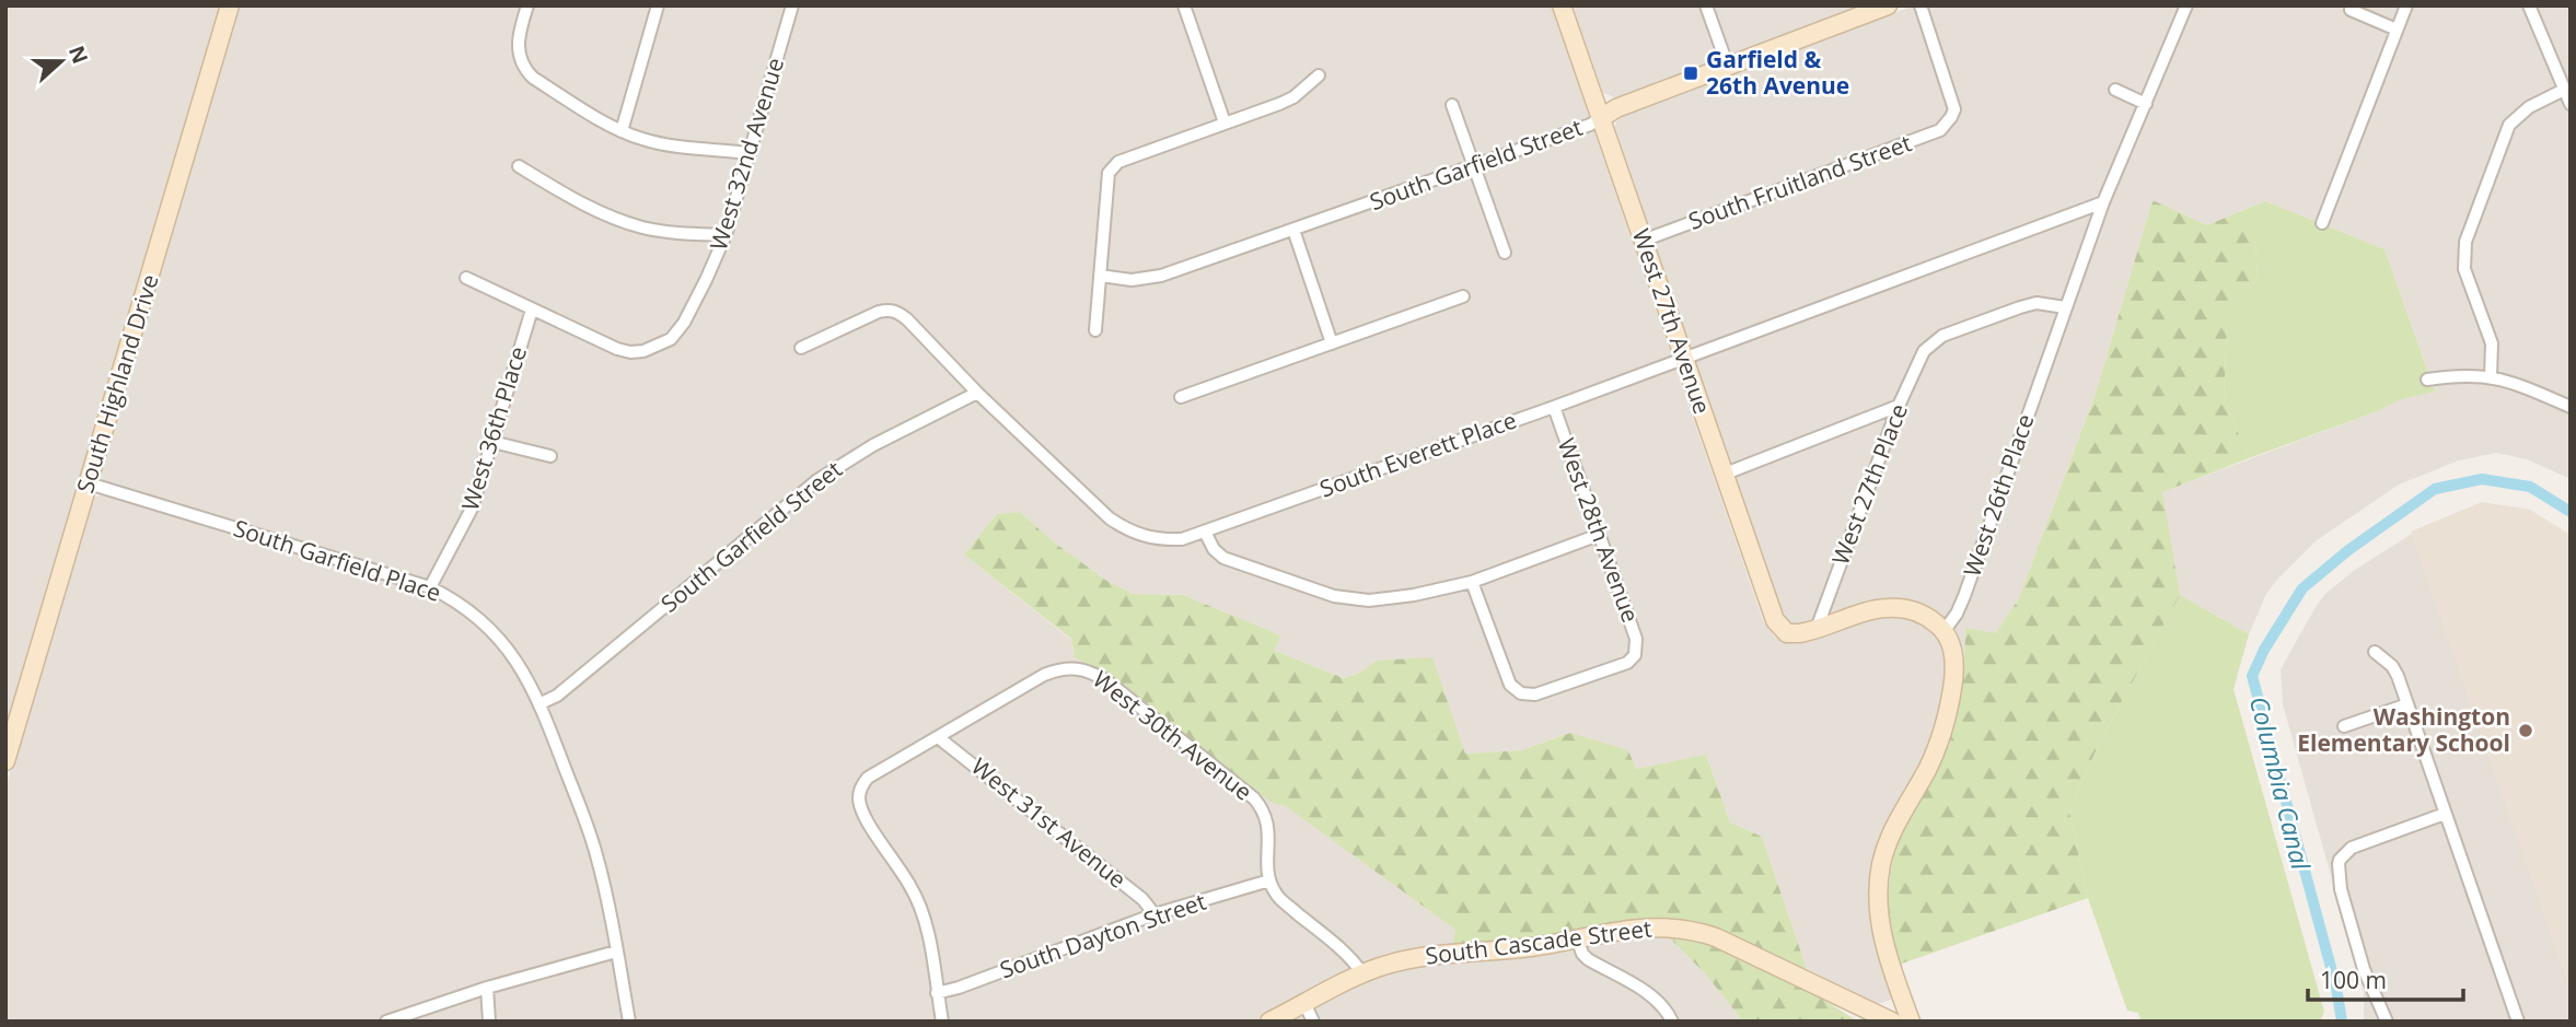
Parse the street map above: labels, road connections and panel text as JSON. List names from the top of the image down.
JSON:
{
  "streets": {
    "street": [
      "West 32nd Avenue",
      "South Garfield Street",
      "South Fruitland Street",
      "West 27th Avenue",
      "South Highland Drive",
      "West 36th Place",
      "South Everett Place",
      "West 27th Place",
      "West 26th Place",
      "West 28th Avenue",
      "South Garfield Place",
      "West 30th Avenue",
      "West 31st Avenue",
      "South Dayton Street",
      "South Cascade Street"
    ]
  },
  "crossings": [
    ["West 32nd Avenue", "West 36th Place"],
    ["South Garfield Street", "West 27th Avenue"],
    ["South Garfield Street", "South Everett Place"],
    ["South Garfield Street", "South Garfield Place"],
    ["South Fruitland Street", "West 27th Avenue"],
    ["West 27th Avenue", "South Everett Place"],
    ["West 27th Avenue", "West 27th Place"],
    ["South Highland Drive", "South Garfield Place"],
    ["West 36th Place", "South Garfield Place"],
    ["South Everett Place", "West 26th Place"],
    ["South Everett Place", "West 28th Avenue"],
    ["West 27th Place", "West 26th Place"],
    ["West 30th Avenue", "West 31st Avenue"],
    ["West 30th Avenue", "South Dayton Street"],
    ["West 31st Avenue", "South Dayton Street"]
  ],
  "water": ["Columbia Canal"],
  "places": {
    "transit": ["Garfield & 26th Avenue"],
    "other": ["Washington Elementary School"]
  },
  "scale_bar": "100 m",
  "north": "right"
}
